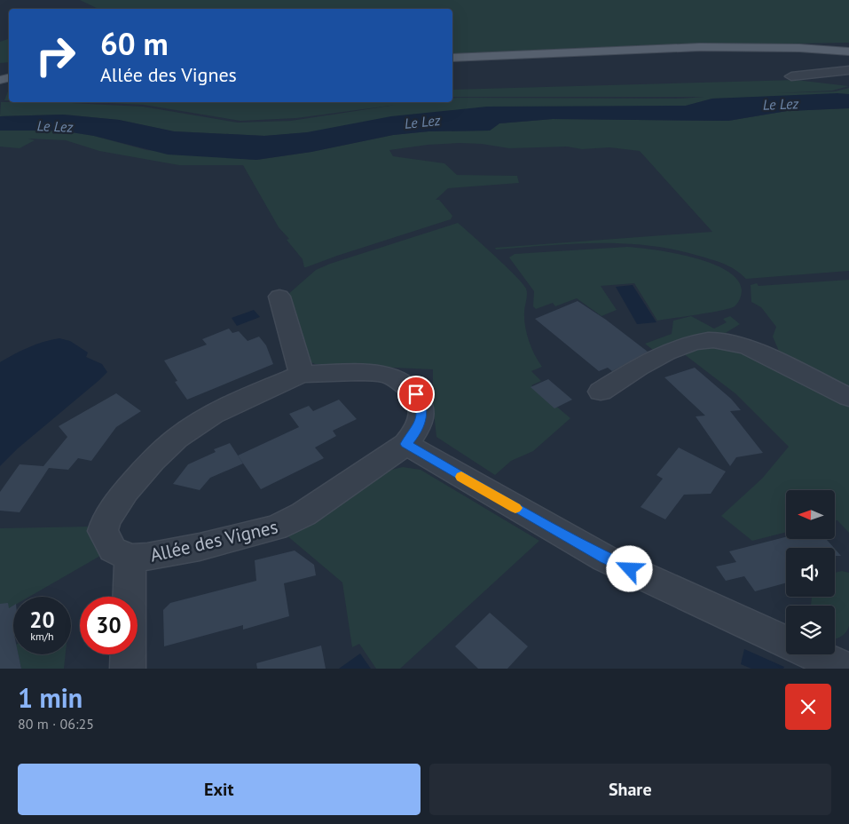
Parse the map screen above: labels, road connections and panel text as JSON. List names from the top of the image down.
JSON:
{
  "streets": {
    "street": ["Allée des Vignes"]
  },
  "water": ["Le Lez"],
  "north": "left",
  "page": {
    "turn": ["60 m", "Allée des Vignes"],
    "speed": "20 km/h",
    "limit": "30",
    "heading": ["1 min", "80 m · 06:25"],
    "buttons": ["Exit", "Share"]
  }
}
